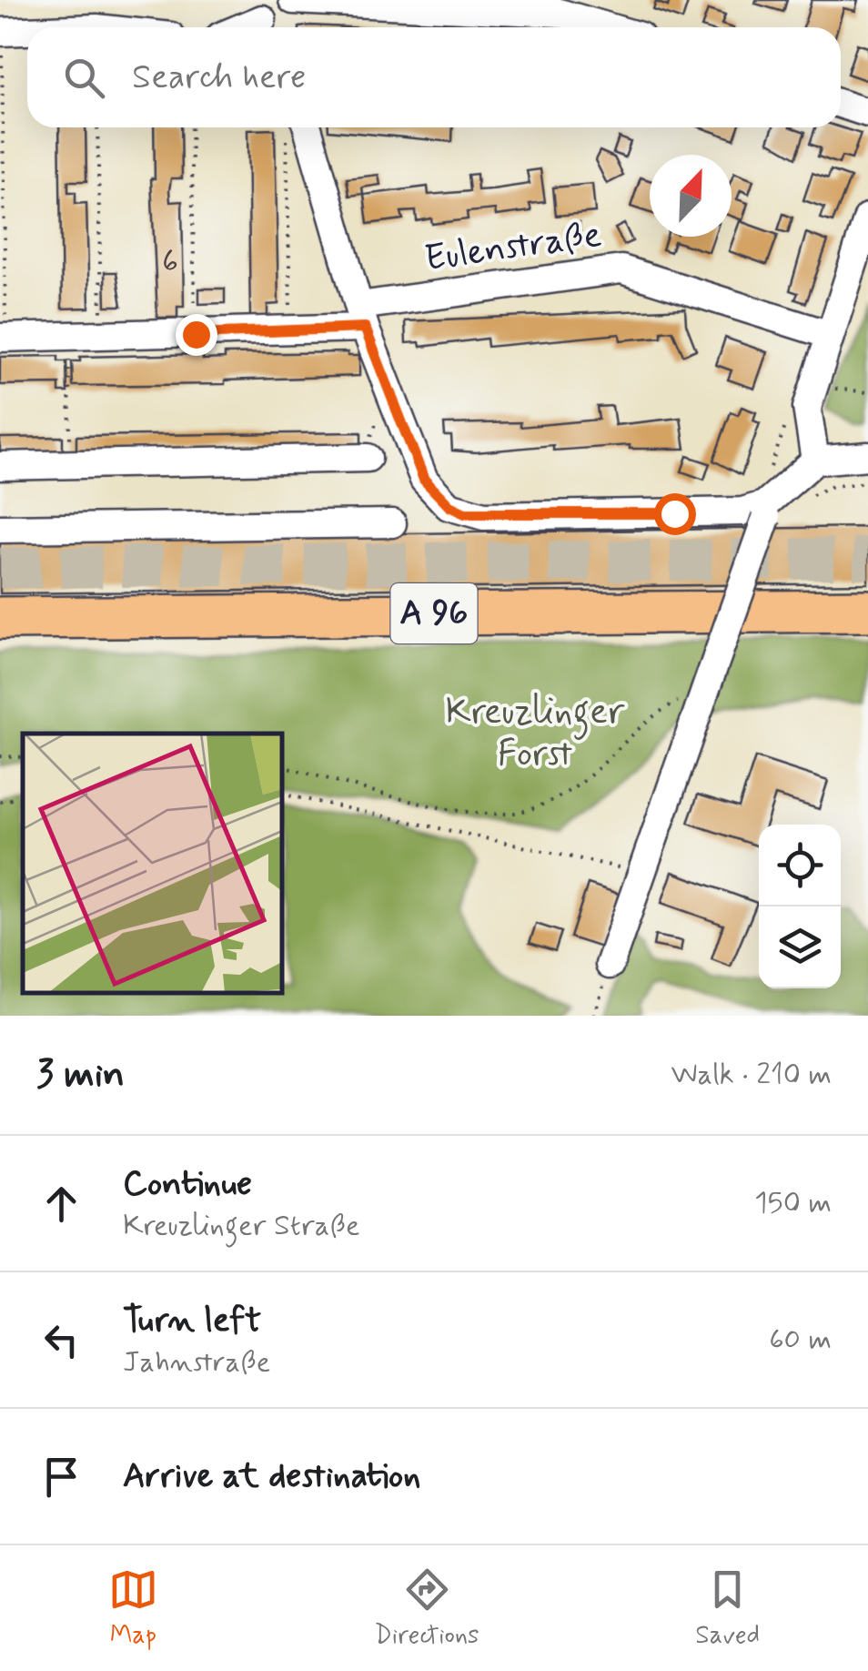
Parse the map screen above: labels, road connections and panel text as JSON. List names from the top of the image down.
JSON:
{
  "streets": {
    "highway": ["A 96"],
    "street": ["Eulenstraße"]
  },
  "parks": ["Kreuzlinger Forst"],
  "house_numbers": ["6"],
  "north": "top right",
  "page": {
    "search": "Search here",
    "heading": ["3 min", "Walk · 210 m"],
    "list": [
      ["Continue", "Kreuzlinger Straße", "150 m"],
      ["Turn left", "Jahnstraße", "60 m"],
      "Arrive at destination"
    ],
    "nav": ["Map", "Directions", "Saved"]
  }
}
